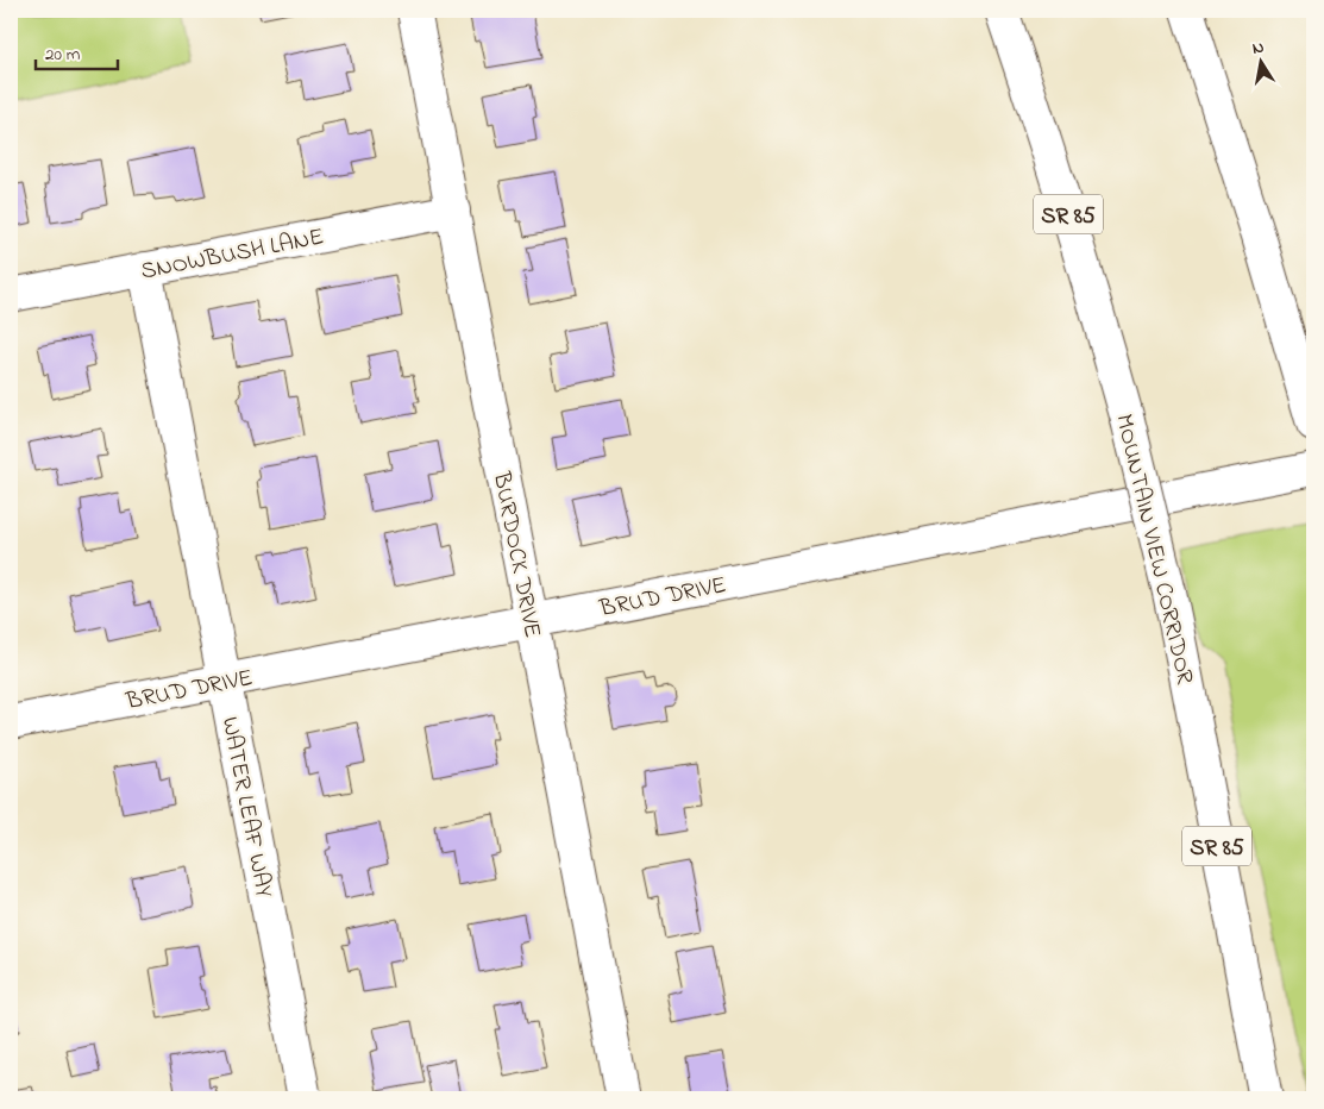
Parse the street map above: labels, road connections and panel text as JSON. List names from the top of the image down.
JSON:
{
  "streets": {
    "main road": [
      "SR 85",
      "SNOWBUSH LANE",
      "MOUNTAIN VIEW CORRIDOR",
      "BURDOCK DRIVE",
      "BRUD DRIVE",
      "WATER LEAF WAY"
    ]
  },
  "crossings": [
    ["SNOWBUSH LANE", "BURDOCK DRIVE"],
    ["SNOWBUSH LANE", "WATER LEAF WAY"],
    ["BURDOCK DRIVE", "BRUD DRIVE"],
    ["BRUD DRIVE", "WATER LEAF WAY"]
  ],
  "scale_bar": "20 m",
  "north": "top"
}
